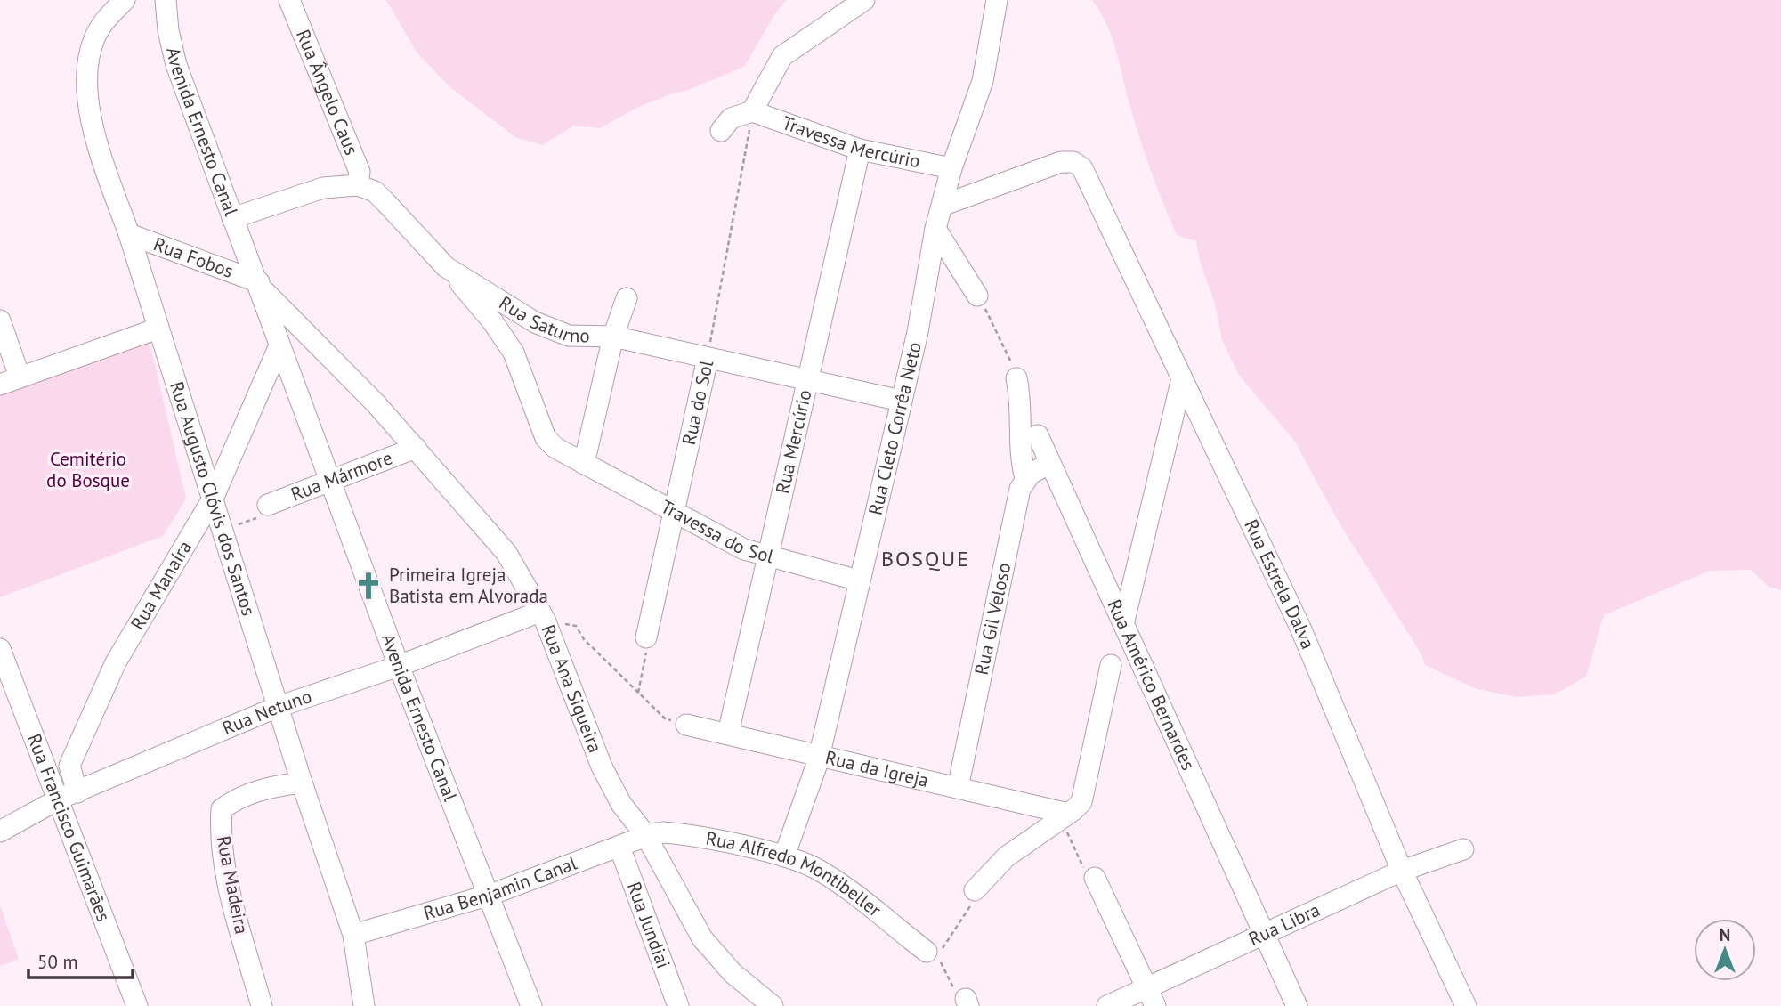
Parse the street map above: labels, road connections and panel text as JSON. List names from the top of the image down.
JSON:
{
  "streets": {
    "street": [
      "Rua Ângelo Caus",
      "Avenida Ernesto Canal",
      "Travessa Mercúrio",
      "Rua Fobos",
      "Rua Saturno",
      "Rua do Sol",
      "Rua Cleto Corrêa Neto",
      "Rua Mercúrio",
      "Rua Mármore",
      "Rua Augusto Clóvis dos Santos",
      "Travessa do Sol",
      "Rua Manaíra",
      "Rua Estrela Dalva",
      "Rua Gil Veloso",
      "Rua Américo Bernardes",
      "Rua Ana Siqueira",
      "Rua Netuno",
      "Rua da Igreja",
      "Rua Francisco Guimarães",
      "Rua Alfredo Montibeller",
      "Rua Madeira",
      "Rua Benjamin Canal",
      "Rua Libra",
      "Rua Jundiai"
    ]
  },
  "crossings": [
    ["Rua Ângelo Caus", "Rua Saturno"],
    ["Avenida Ernesto Canal", "Rua Fobos"],
    ["Avenida Ernesto Canal", "Rua Mármore"],
    ["Avenida Ernesto Canal", "Rua Manaíra"],
    ["Avenida Ernesto Canal", "Rua Ana Siqueira"],
    ["Avenida Ernesto Canal", "Rua Netuno"],
    ["Avenida Ernesto Canal", "Rua Benjamin Canal"],
    ["Travessa Mercúrio", "Rua do Sol"],
    ["Travessa Mercúrio", "Rua Cleto Corrêa Neto"],
    ["Travessa Mercúrio", "Rua Mercúrio"],
    ["Rua Fobos", "Rua Augusto Clóvis dos Santos"],
    ["Rua Saturno", "Rua do Sol"],
    ["Rua Saturno", "Rua Cleto Corrêa Neto"],
    ["Rua Saturno", "Rua Mercúrio"],
    ["Rua Saturno", "Travessa do Sol"],
    ["Rua do Sol", "Travessa do Sol"],
    ["Rua Cleto Corrêa Neto", "Travessa do Sol"],
    ["Rua Cleto Corrêa Neto", "Rua Estrela Dalva"],
    ["Rua Cleto Corrêa Neto", "Rua da Igreja"],
    ["Rua Cleto Corrêa Neto", "Rua Alfredo Montibeller"],
    ["Rua Mercúrio", "Travessa do Sol"],
    ["Rua Mercúrio", "Rua da Igreja"],
    ["Rua Mármore", "Rua Ana Siqueira"],
    ["Rua Augusto Clóvis dos Santos", "Rua Manaíra"],
    ["Rua Augusto Clóvis dos Santos", "Rua Netuno"],
    ["Rua Augusto Clóvis dos Santos", "Rua Madeira"],
    ["Rua Augusto Clóvis dos Santos", "Rua Benjamin Canal"],
    ["Rua Manaíra", "Rua Netuno"],
    ["Rua Manaíra", "Rua Francisco Guimarães"],
    ["Rua Estrela Dalva", "Rua Libra"],
    ["Rua Gil Veloso", "Rua da Igreja"],
    ["Rua Américo Bernardes", "Rua Libra"],
    ["Rua Ana Siqueira", "Rua Netuno"],
    ["Rua Ana Siqueira", "Rua Alfredo Montibeller"],
    ["Rua Ana Siqueira", "Rua Benjamin Canal"],
    ["Rua Netuno", "Rua Francisco Guimarães"],
    ["Rua Alfredo Montibeller", "Rua Benjamin Canal"],
    ["Rua Benjamin Canal", "Rua Jundiai"]
  ],
  "districts": ["BOSQUE"],
  "parks": ["Cemitério do Bosque"],
  "places": {
    "church": ["Primeira Igreja Batista em Alvorada"]
  },
  "scale_bar": "50 m",
  "north": "top"
}
